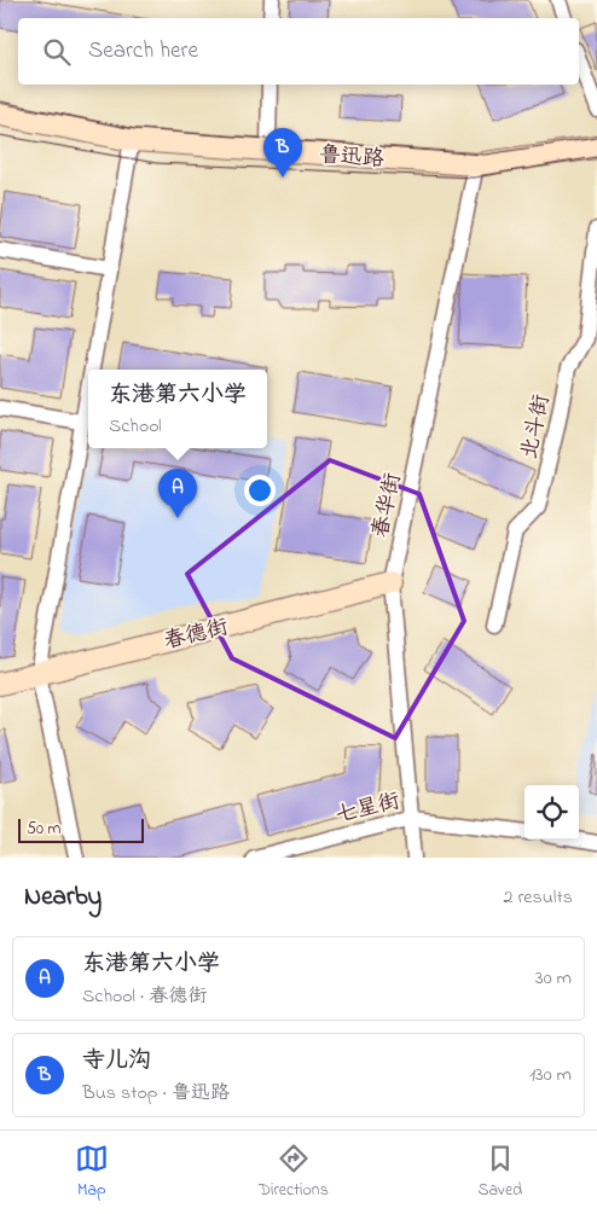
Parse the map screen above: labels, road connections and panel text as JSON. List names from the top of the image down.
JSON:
{
  "streets": {
    "main road": ["鲁迅路", "春德街"],
    "street": ["北斗街", "春华街", "七星街"]
  },
  "crossings": [
    ["鲁迅路", "春华街"],
    ["春华街", "春德街"],
    ["春华街", "七星街"]
  ],
  "scale_bar": "50 m",
  "page": {
    "search": "Search here",
    "pins": ["B", "A"],
    "popup": ["东港第六小学", "School"],
    "scale": "50 m",
    "heading": ["Nearby", "2 results"],
    "list": [
      {
        "mark": "A",
        "name": "东港第六小学",
        "note": "School · 春德街",
        "value": "30 m"
      },
      {
        "mark": "B",
        "name": "寺儿沟",
        "note": "Bus stop · 鲁迅路",
        "value": "130 m"
      }
    ],
    "nav": ["Map", "Directions", "Saved"]
  }
}
